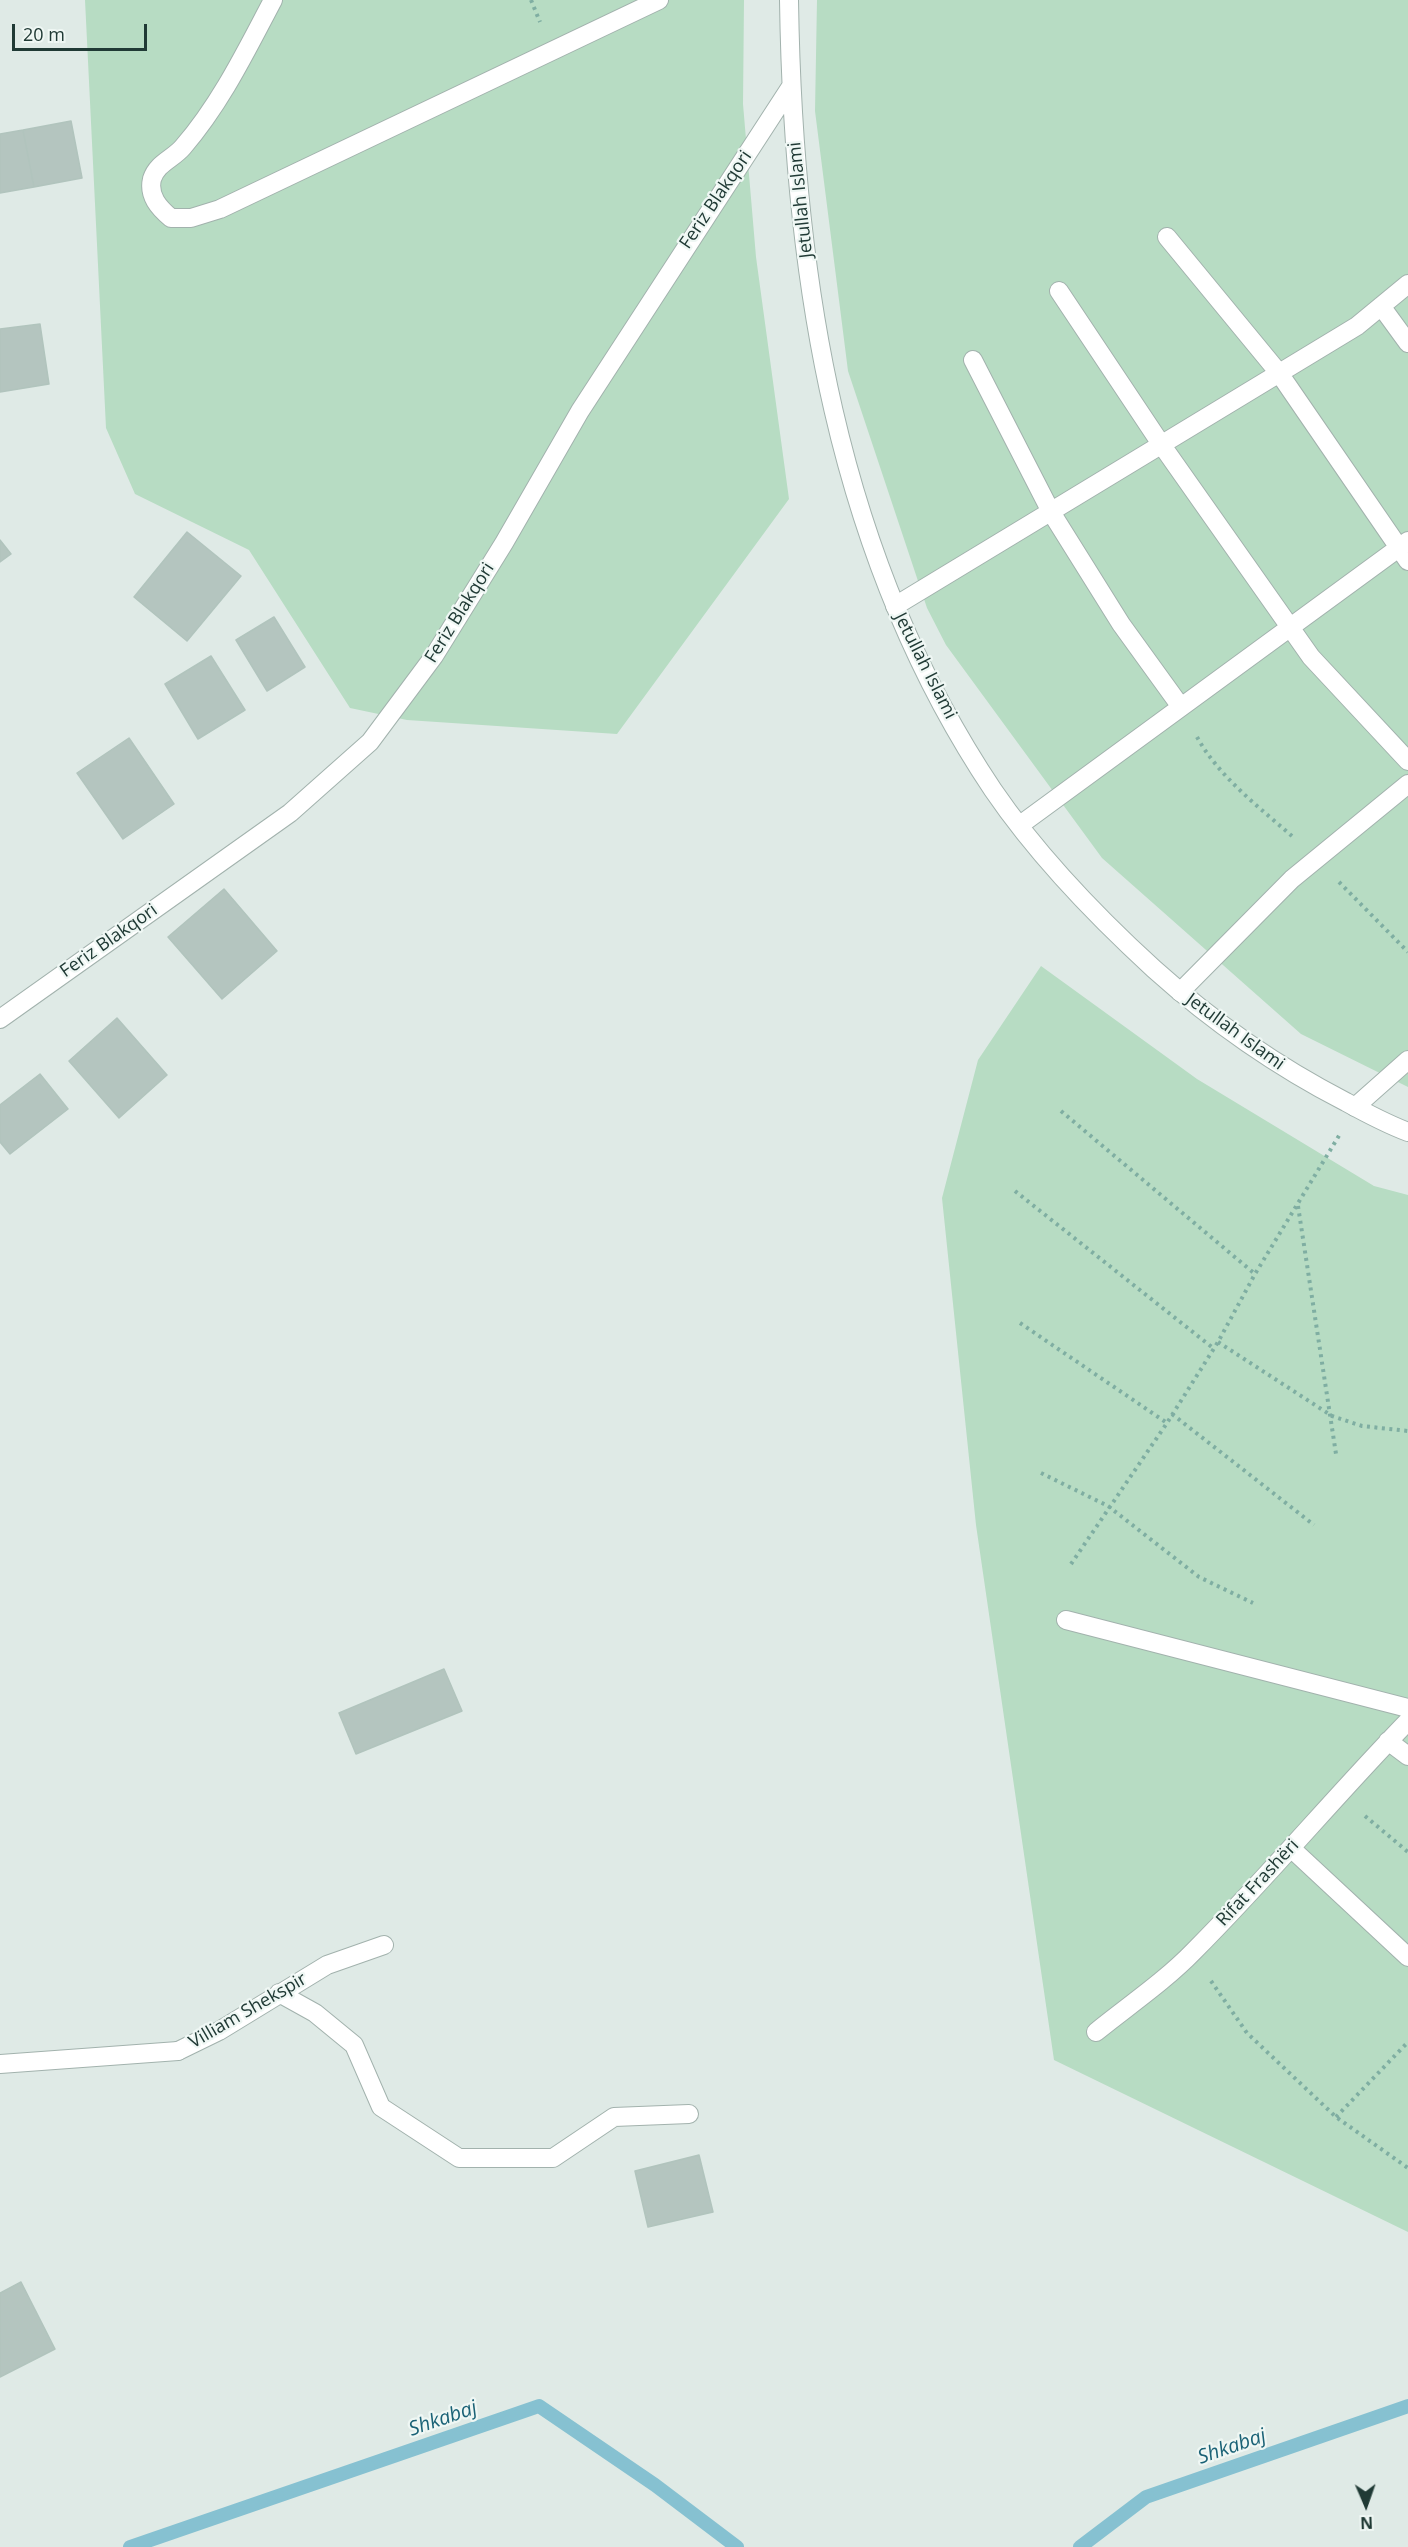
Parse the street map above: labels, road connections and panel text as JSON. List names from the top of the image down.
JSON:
{
  "streets": {
    "street": [
      "Feriz Blakqori",
      "Jetullah Islami",
      "Rifat Frashëri",
      "Villiam Shekspir"
    ]
  },
  "crossings": [
    ["Feriz Blakqori", "Jetullah Islami"]
  ],
  "water": ["Shkabaj"],
  "scale_bar": "20 m",
  "north": "bottom"
}
